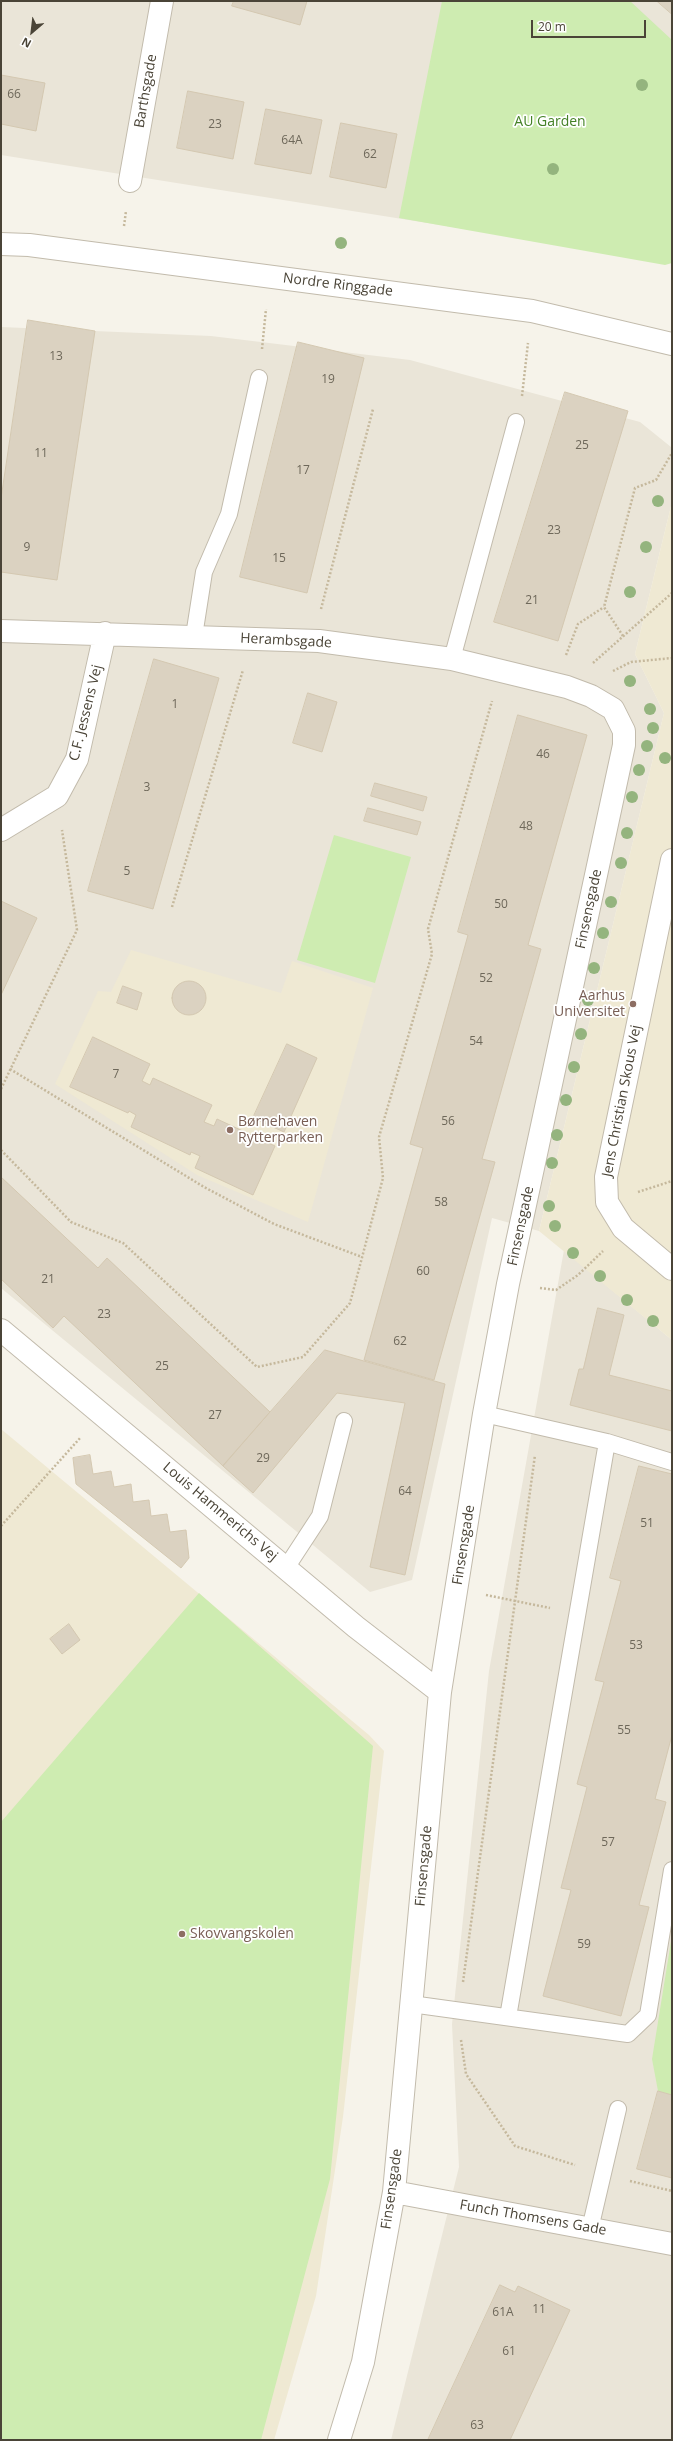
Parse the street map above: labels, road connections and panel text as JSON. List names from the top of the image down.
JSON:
{
  "streets": {
    "street": [
      "Barthsgade",
      "Nordre Ringgade",
      "Herambsgade",
      "C.F. Jessens Vej",
      "Finsensgade",
      "Jens Christian Skous Vej",
      "Louis Hammerichs Vej",
      "Funch Thomsens Gade"
    ]
  },
  "crossings": [
    ["Herambsgade", "C.F. Jessens Vej"],
    ["Herambsgade", "Finsensgade"],
    ["Finsensgade", "Louis Hammerichs Vej"],
    ["Finsensgade", "Funch Thomsens Gade"]
  ],
  "parks": ["AU Garden"],
  "places": ["Aarhus Universitet", "Børnehaven Rytterparken", "Skovvangskolen"],
  "house_numbers": [
    "66",
    "23",
    "64A",
    "62",
    "13",
    "19",
    "25",
    "11",
    "17",
    "23",
    "9",
    "15",
    "21",
    "1",
    "46",
    "3",
    "48",
    "5",
    "50",
    "52",
    "54",
    "7",
    "56",
    "58",
    "60",
    "21",
    "23",
    "62",
    "25",
    "27",
    "29",
    "64",
    "51",
    "53",
    "55",
    "57",
    "59",
    "11",
    "61A",
    "61",
    "63"
  ],
  "scale_bar": "20 m",
  "north": "bottom left"
}
